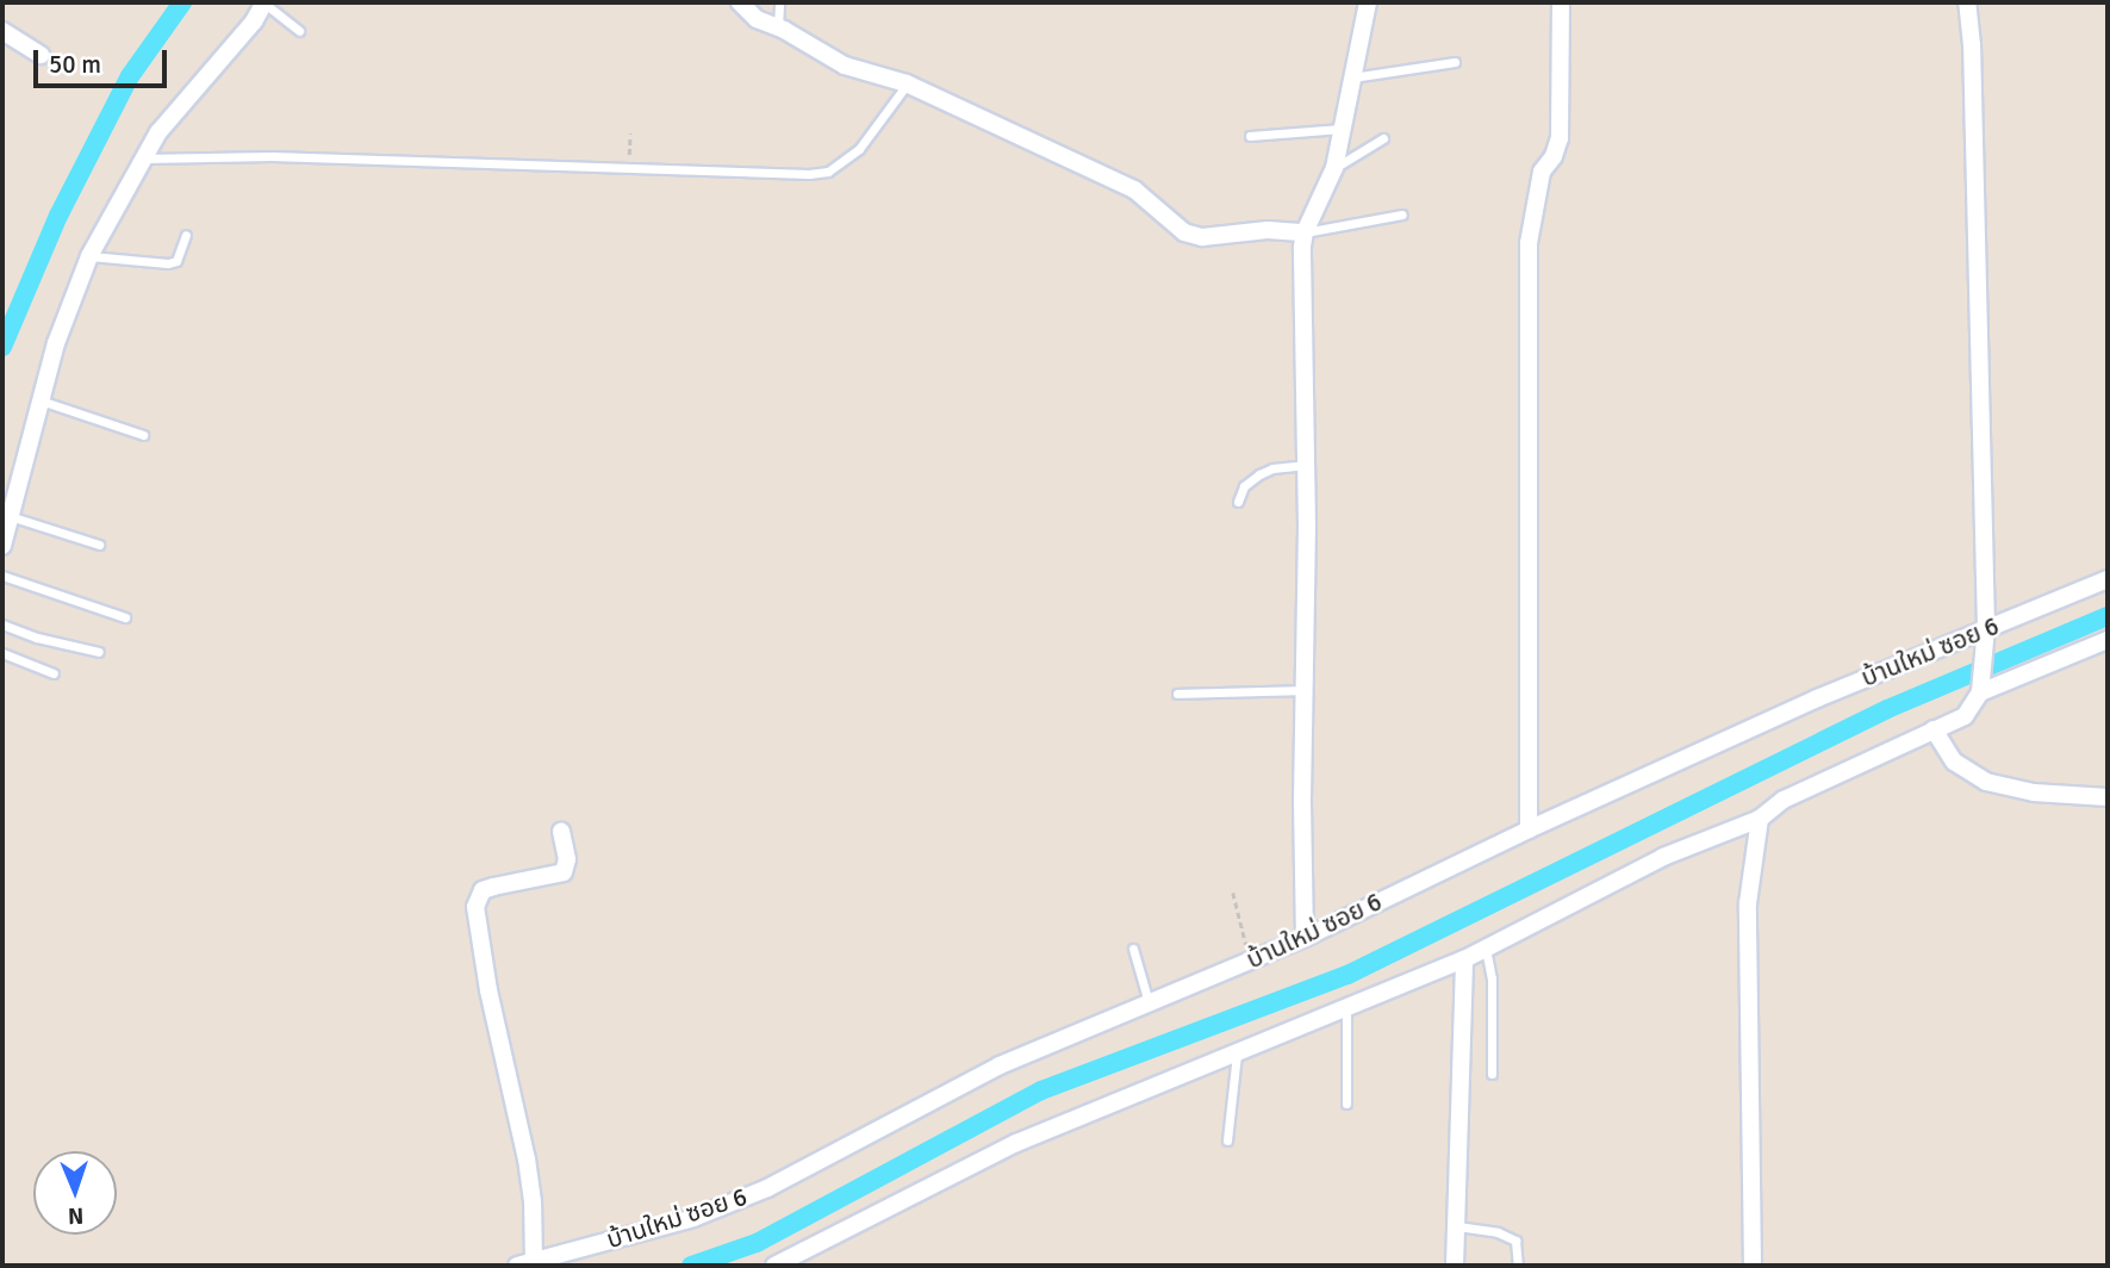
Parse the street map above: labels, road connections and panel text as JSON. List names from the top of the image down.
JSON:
{
  "streets": {
    "street": ["บ้านใหม่ ซอย 6"]
  },
  "scale_bar": "50 m",
  "north": "bottom"
}
